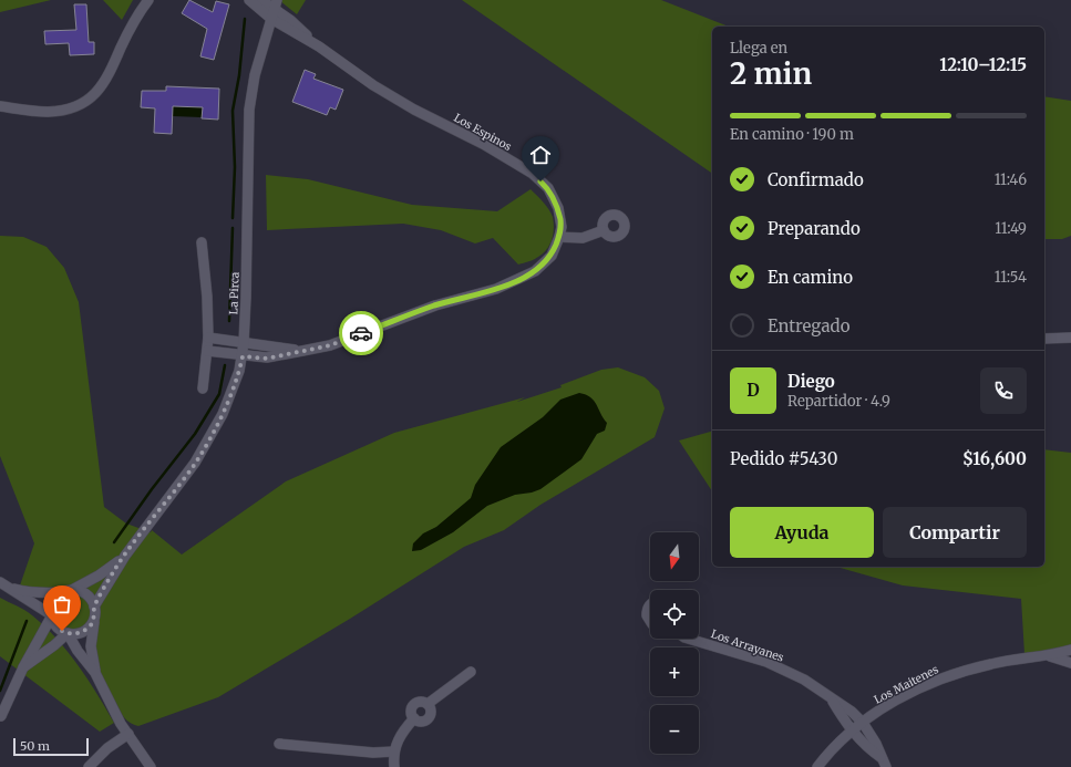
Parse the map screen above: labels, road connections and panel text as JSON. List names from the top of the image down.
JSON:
{
  "streets": {
    "street": [
      "Los Espinos",
      "La Pirca",
      "Los Arrayanes",
      "Los Maitenes"
    ]
  },
  "crossings": [
    ["Los Espinos", "La Pirca"],
    ["Los Arrayanes", "Los Maitenes"]
  ],
  "scale_bar": "50 m",
  "north": "bottom",
  "page": {
    "heading": ["2 min", "Llega en", "12:10–12:15"],
    "panel": [
      "Diego",
      "Repartidor · 4.9",
      "Pedido #5430",
      "$16,600"
    ],
    "bar": "En camino · 190 m",
    "list": [
      ["Confirmado", "11:46"],
      ["Preparando", "11:49"],
      ["En camino", "11:54"],
      "Entregado"
    ],
    "round": "D",
    "buttons": ["Ayuda", "Compartir"],
    "map_buttons": ["+", "−"],
    "scale": "50 m"
  }
}
